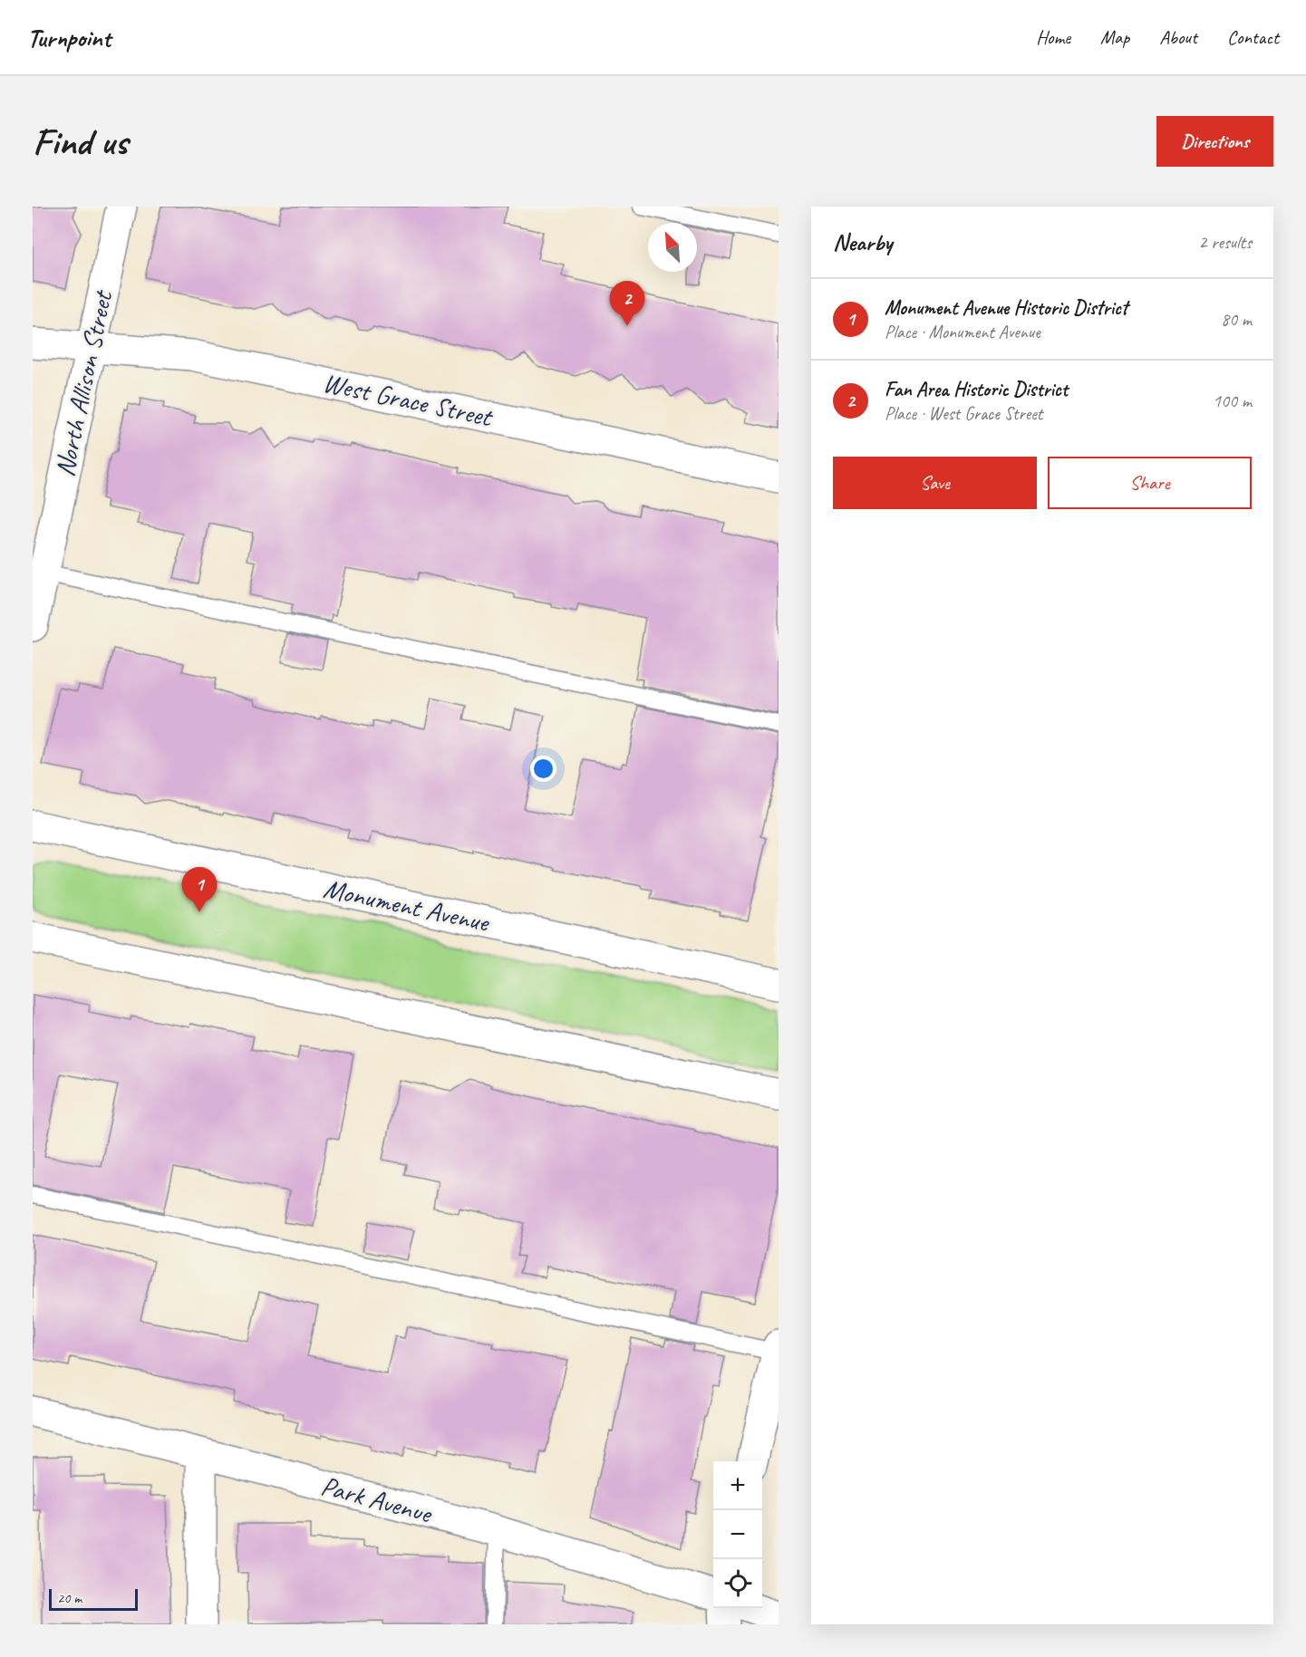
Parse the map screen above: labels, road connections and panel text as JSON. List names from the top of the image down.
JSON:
{
  "streets": {
    "street": [
      "North Allison Street",
      "West Grace Street",
      "Monument Avenue",
      "Park Avenue"
    ]
  },
  "crossings": [
    ["North Allison Street", "West Grace Street"]
  ],
  "scale_bar": "20 m",
  "north": "top left",
  "page": {
    "header": "Turnpoint",
    "nav": [
      "Home",
      "Map",
      "About",
      "Contact"
    ],
    "buttons": [
      "Directions",
      ["Save", "Share"]
    ],
    "title": "Find us",
    "heading": ["Nearby", "2 results"],
    "list": [
      {
        "mark": "1",
        "name": "Monument Avenue Historic District",
        "note": "Place · Monument Avenue",
        "value": "80 m"
      },
      {
        "mark": "2",
        "name": "Fan Area Historic District",
        "note": "Place · West Grace Street",
        "value": "100 m"
      }
    ],
    "pins": ["2", "1"],
    "map_buttons": ["+", "−"],
    "scale": "20 m"
  }
}
